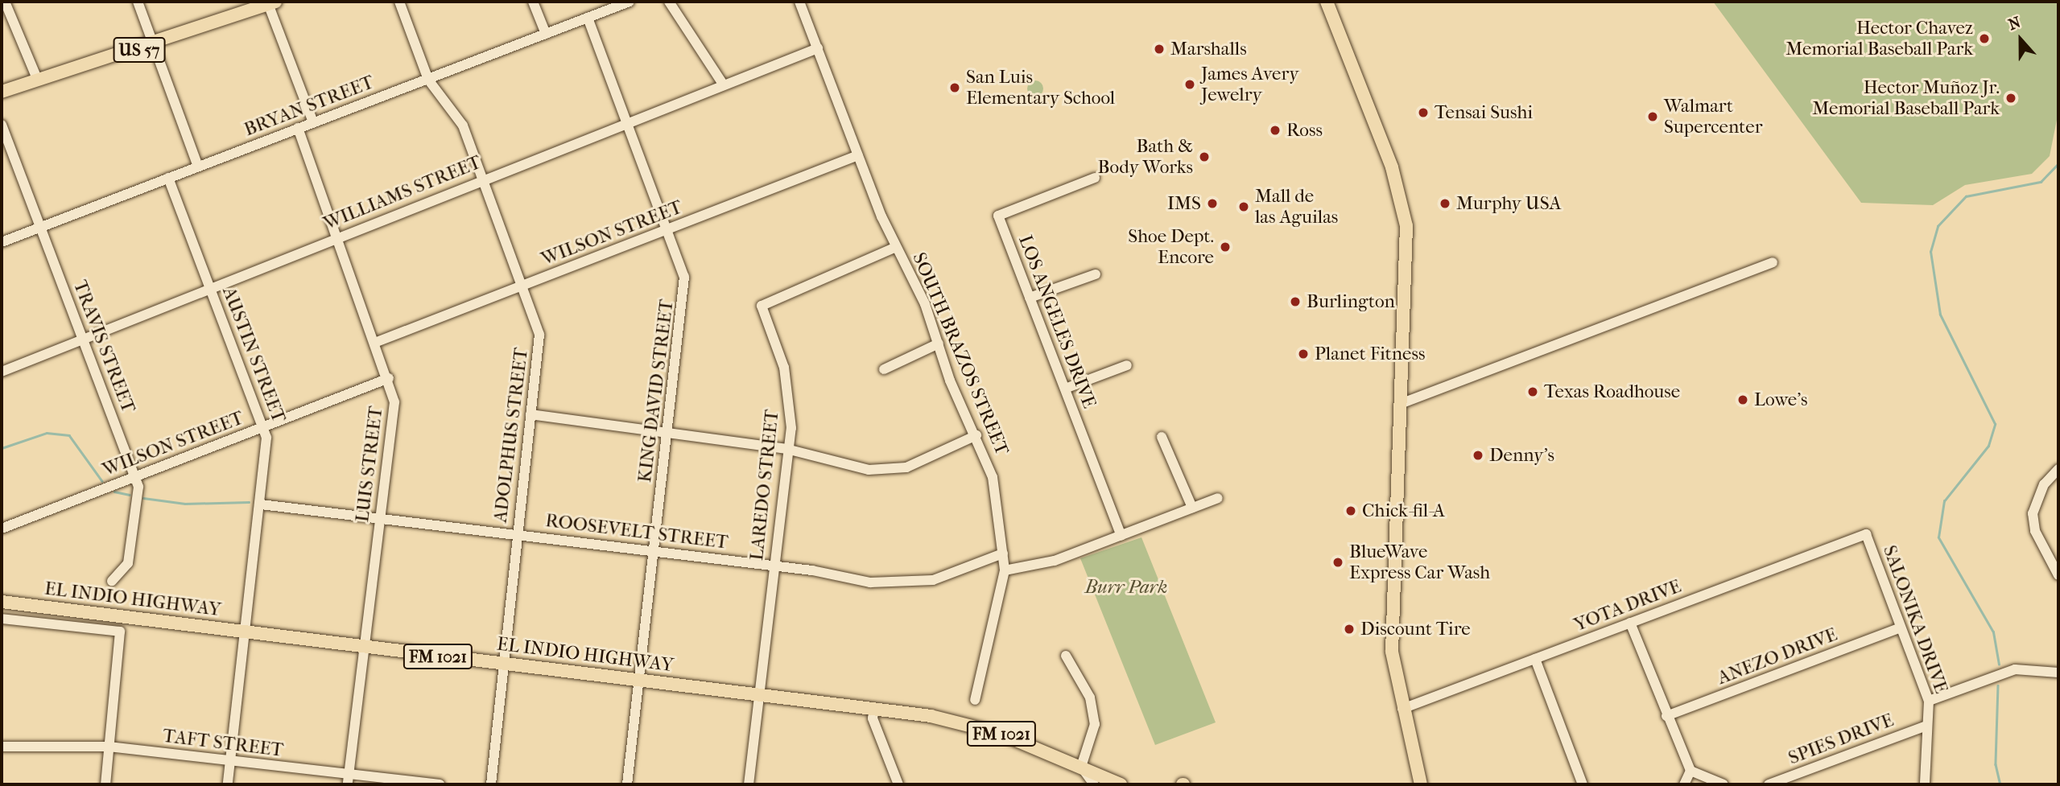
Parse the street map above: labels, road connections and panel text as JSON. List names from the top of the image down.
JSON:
{
  "streets": {
    "main road": ["US 57", "EL INDIO HIGHWAY", "FM 1021"],
    "street": [
      "BRYAN STREET",
      "WILLIAMS STREET",
      "WILSON STREET",
      "LOS ANGELES DRIVE",
      "TRAVIS STREET",
      "SOUTH BRAZOS STREET",
      "AUSTIN STREET",
      "KING DAVID STREET",
      "ADOLPHUS STREET",
      "LUIS STREET",
      "LAREDO STREET",
      "ROOSEVELT STREET",
      "YOTA DRIVE",
      "SALONIKA DRIVE",
      "ANEZO DRIVE",
      "SPIES DRIVE",
      "TAFT STREET"
    ]
  },
  "crossings": [
    ["BRYAN STREET", "TRAVIS STREET"],
    ["BRYAN STREET", "AUSTIN STREET"],
    ["BRYAN STREET", "KING DAVID STREET"],
    ["BRYAN STREET", "ADOLPHUS STREET"],
    ["BRYAN STREET", "LUIS STREET"],
    ["WILLIAMS STREET", "TRAVIS STREET"],
    ["WILLIAMS STREET", "SOUTH BRAZOS STREET"],
    ["WILLIAMS STREET", "AUSTIN STREET"],
    ["WILLIAMS STREET", "KING DAVID STREET"],
    ["WILLIAMS STREET", "ADOLPHUS STREET"],
    ["WILLIAMS STREET", "LUIS STREET"],
    ["WILSON STREET", "TRAVIS STREET"],
    ["WILSON STREET", "SOUTH BRAZOS STREET"],
    ["WILSON STREET", "AUSTIN STREET"],
    ["WILSON STREET", "KING DAVID STREET"],
    ["WILSON STREET", "ADOLPHUS STREET"],
    ["WILSON STREET", "LUIS STREET"],
    ["SOUTH BRAZOS STREET", "LAREDO STREET"],
    ["SOUTH BRAZOS STREET", "ROOSEVELT STREET"],
    ["AUSTIN STREET", "ROOSEVELT STREET"],
    ["AUSTIN STREET", "EL INDIO HIGHWAY"],
    ["AUSTIN STREET", "TAFT STREET"],
    ["KING DAVID STREET", "ROOSEVELT STREET"],
    ["KING DAVID STREET", "EL INDIO HIGHWAY"],
    ["ADOLPHUS STREET", "ROOSEVELT STREET"],
    ["ADOLPHUS STREET", "EL INDIO HIGHWAY"],
    ["LUIS STREET", "ROOSEVELT STREET"],
    ["LUIS STREET", "EL INDIO HIGHWAY"],
    ["LUIS STREET", "TAFT STREET"],
    ["LAREDO STREET", "ROOSEVELT STREET"],
    ["LAREDO STREET", "EL INDIO HIGHWAY"],
    ["YOTA DRIVE", "SALONIKA DRIVE"],
    ["SALONIKA DRIVE", "ANEZO DRIVE"],
    ["SALONIKA DRIVE", "SPIES DRIVE"]
  ],
  "parks": ["Burr Park"],
  "places": [
    "Hector Chavez Memorial Baseball Park",
    "Marshalls",
    "James Avery Jewelry",
    "San Luis Elementary School",
    "Hector Muñoz Jr. Memorial Baseball Park",
    "Tensai Sushi",
    "Walmart Supercenter",
    "Ross",
    "Bath & Body Works",
    "IMS",
    "Murphy USA",
    "Mall de las Aguilas",
    "Shoe Dept. Encore",
    "Burlington",
    "Planet Fitness",
    "Texas Roadhouse",
    "Lowe's",
    "Denny's",
    "Chick-fil-A",
    "BlueWave Express Car Wash",
    "Discount Tire"
  ],
  "north": "top"
}
